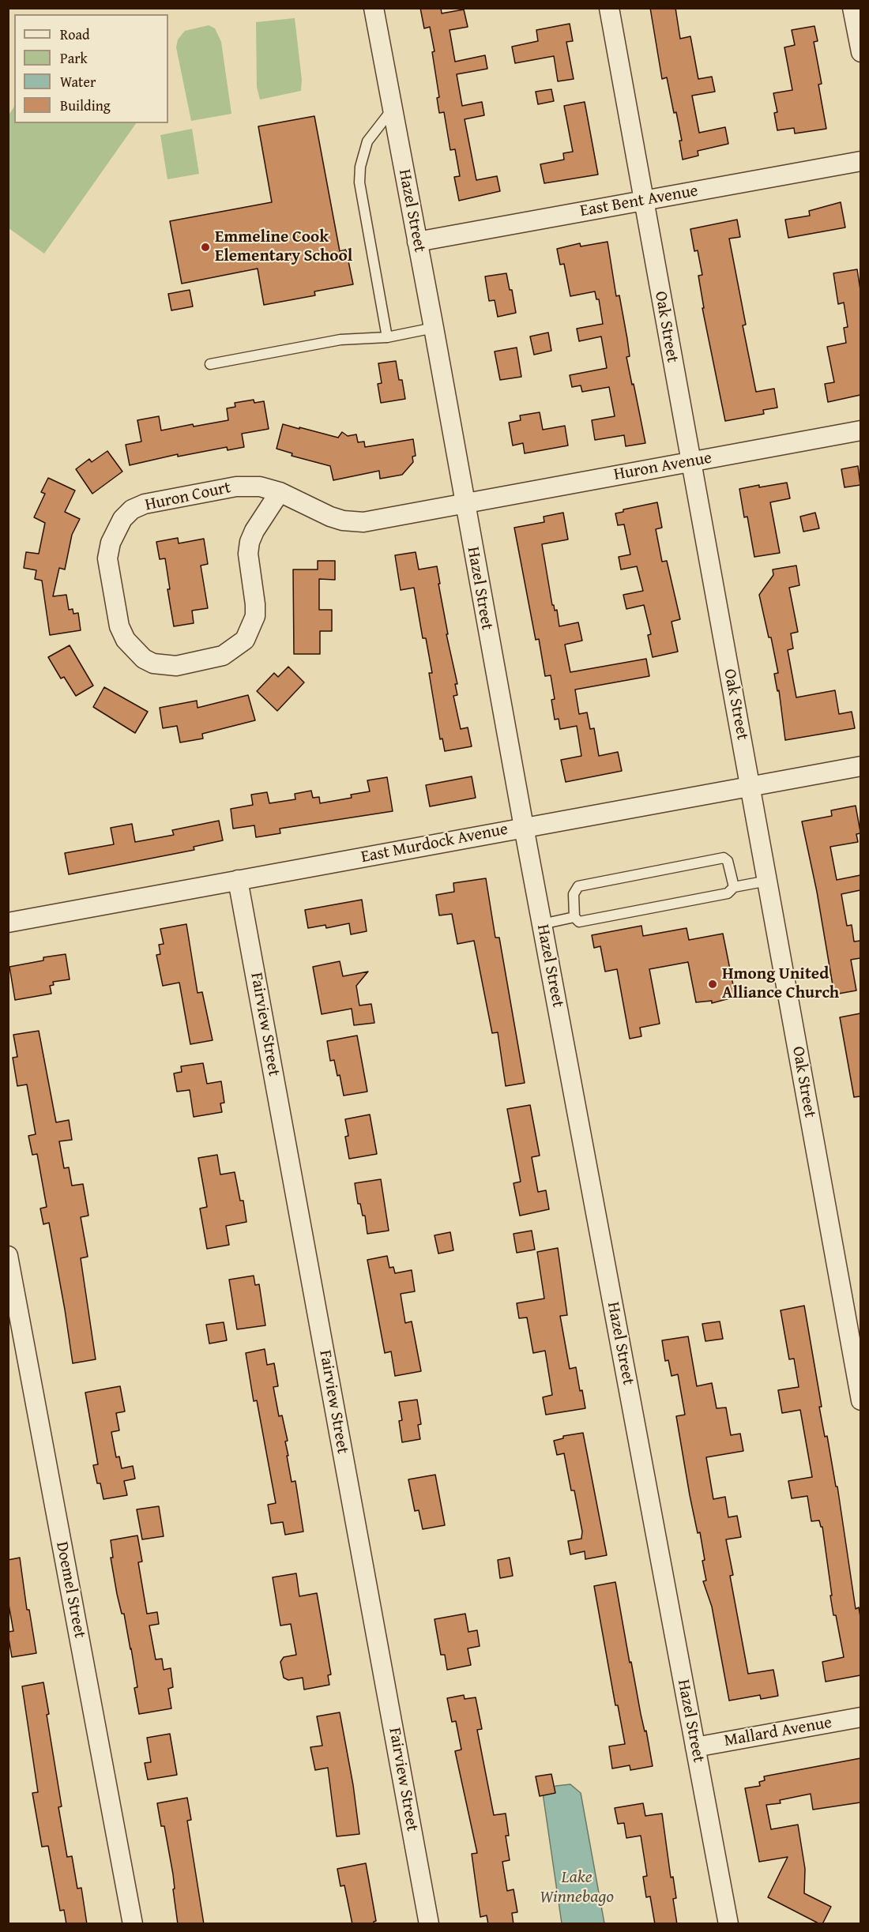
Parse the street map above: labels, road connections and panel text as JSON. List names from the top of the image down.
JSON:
{
  "streets": {
    "street": [
      "East Bent Avenue",
      "Hazel Street",
      "Oak Street",
      "Huron Avenue",
      "Huron Court",
      "East Murdock Avenue",
      "Fairview Street",
      "Doemel Street",
      "Mallard Avenue"
    ]
  },
  "crossings": [
    ["East Bent Avenue", "Hazel Street"],
    ["East Bent Avenue", "Oak Street"],
    ["Hazel Street", "Huron Avenue"],
    ["Hazel Street", "Huron Court"],
    ["Hazel Street", "East Murdock Avenue"],
    ["Hazel Street", "Mallard Avenue"],
    ["Oak Street", "Huron Avenue"],
    ["Oak Street", "East Murdock Avenue"],
    ["Huron Avenue", "Huron Court"],
    ["East Murdock Avenue", "Fairview Street"]
  ],
  "water": ["Lake Winnebago"],
  "places": ["Emmeline Cook Elementary School", "Hmong United Alliance Church"],
  "legend": [
    "Road",
    "Park",
    "Water",
    "Building"
  ]
}
